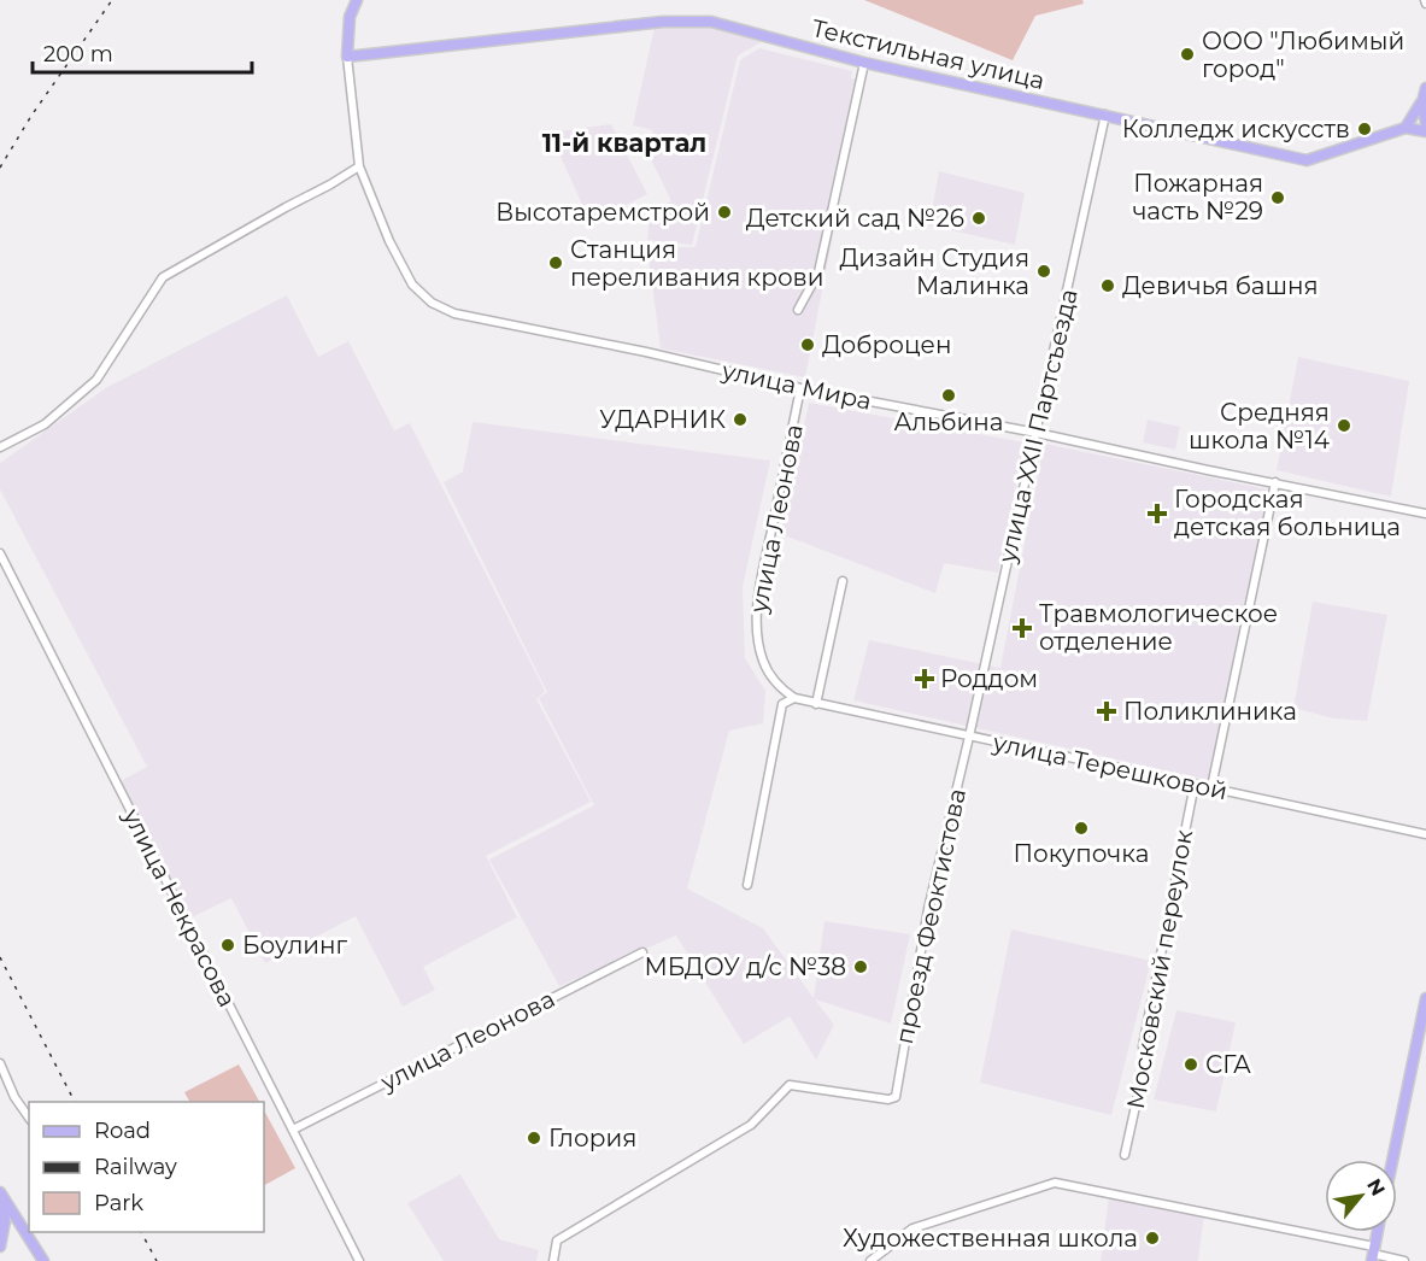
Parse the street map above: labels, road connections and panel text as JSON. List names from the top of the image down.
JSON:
{
  "streets": {
    "main road": ["Текстильная улица"],
    "street": [
      "улица Мира",
      "улица XXII Партсъезда",
      "улица Леонова",
      "улица Терешковой",
      "улица Некрасова",
      "проезд Феоктистова",
      "Московский переулок"
    ]
  },
  "crossings": [
    ["Текстильная улица", "улица Мира"],
    ["Текстильная улица", "улица XXII Партсъезда"],
    ["улица Мира", "улица XXII Партсъезда"],
    ["улица Мира", "улица Леонова"],
    ["улица XXII Партсъезда", "улица Терешковой"],
    ["улица XXII Партсъезда", "проезд Феоктистова"],
    ["улица Леонова", "улица Терешковой"],
    ["улица Леонова", "улица Некрасова"],
    ["улица Терешковой", "проезд Феоктистова"],
    ["улица Терешковой", "Московский переулок"]
  ],
  "districts": ["11-й квартал"],
  "places": {
    "other": [
      "ООО \"Любимый город\"",
      "Колледж искусств",
      "Пожарная часть №29",
      "Высотаремстрой",
      "Детский сад №26",
      "Станция переливания крови",
      "Дизайн Студия Малинка",
      "Девичья башня",
      "Доброцен",
      "Альбина",
      "УДАРНИК",
      "Средняя школа №14",
      "Покупочка",
      "Боулинг",
      "МБДОУ д/с №38",
      "СГА",
      "Глория",
      "Художественная школа"
    ],
    "health": [
      "Городская детская больница",
      "Травмологическое отделение",
      "Роддом",
      "Поликлиника"
    ]
  },
  "legend": ["Road", "Railway", "Park"],
  "scale_bar": "200 m",
  "north": "top right"
}
